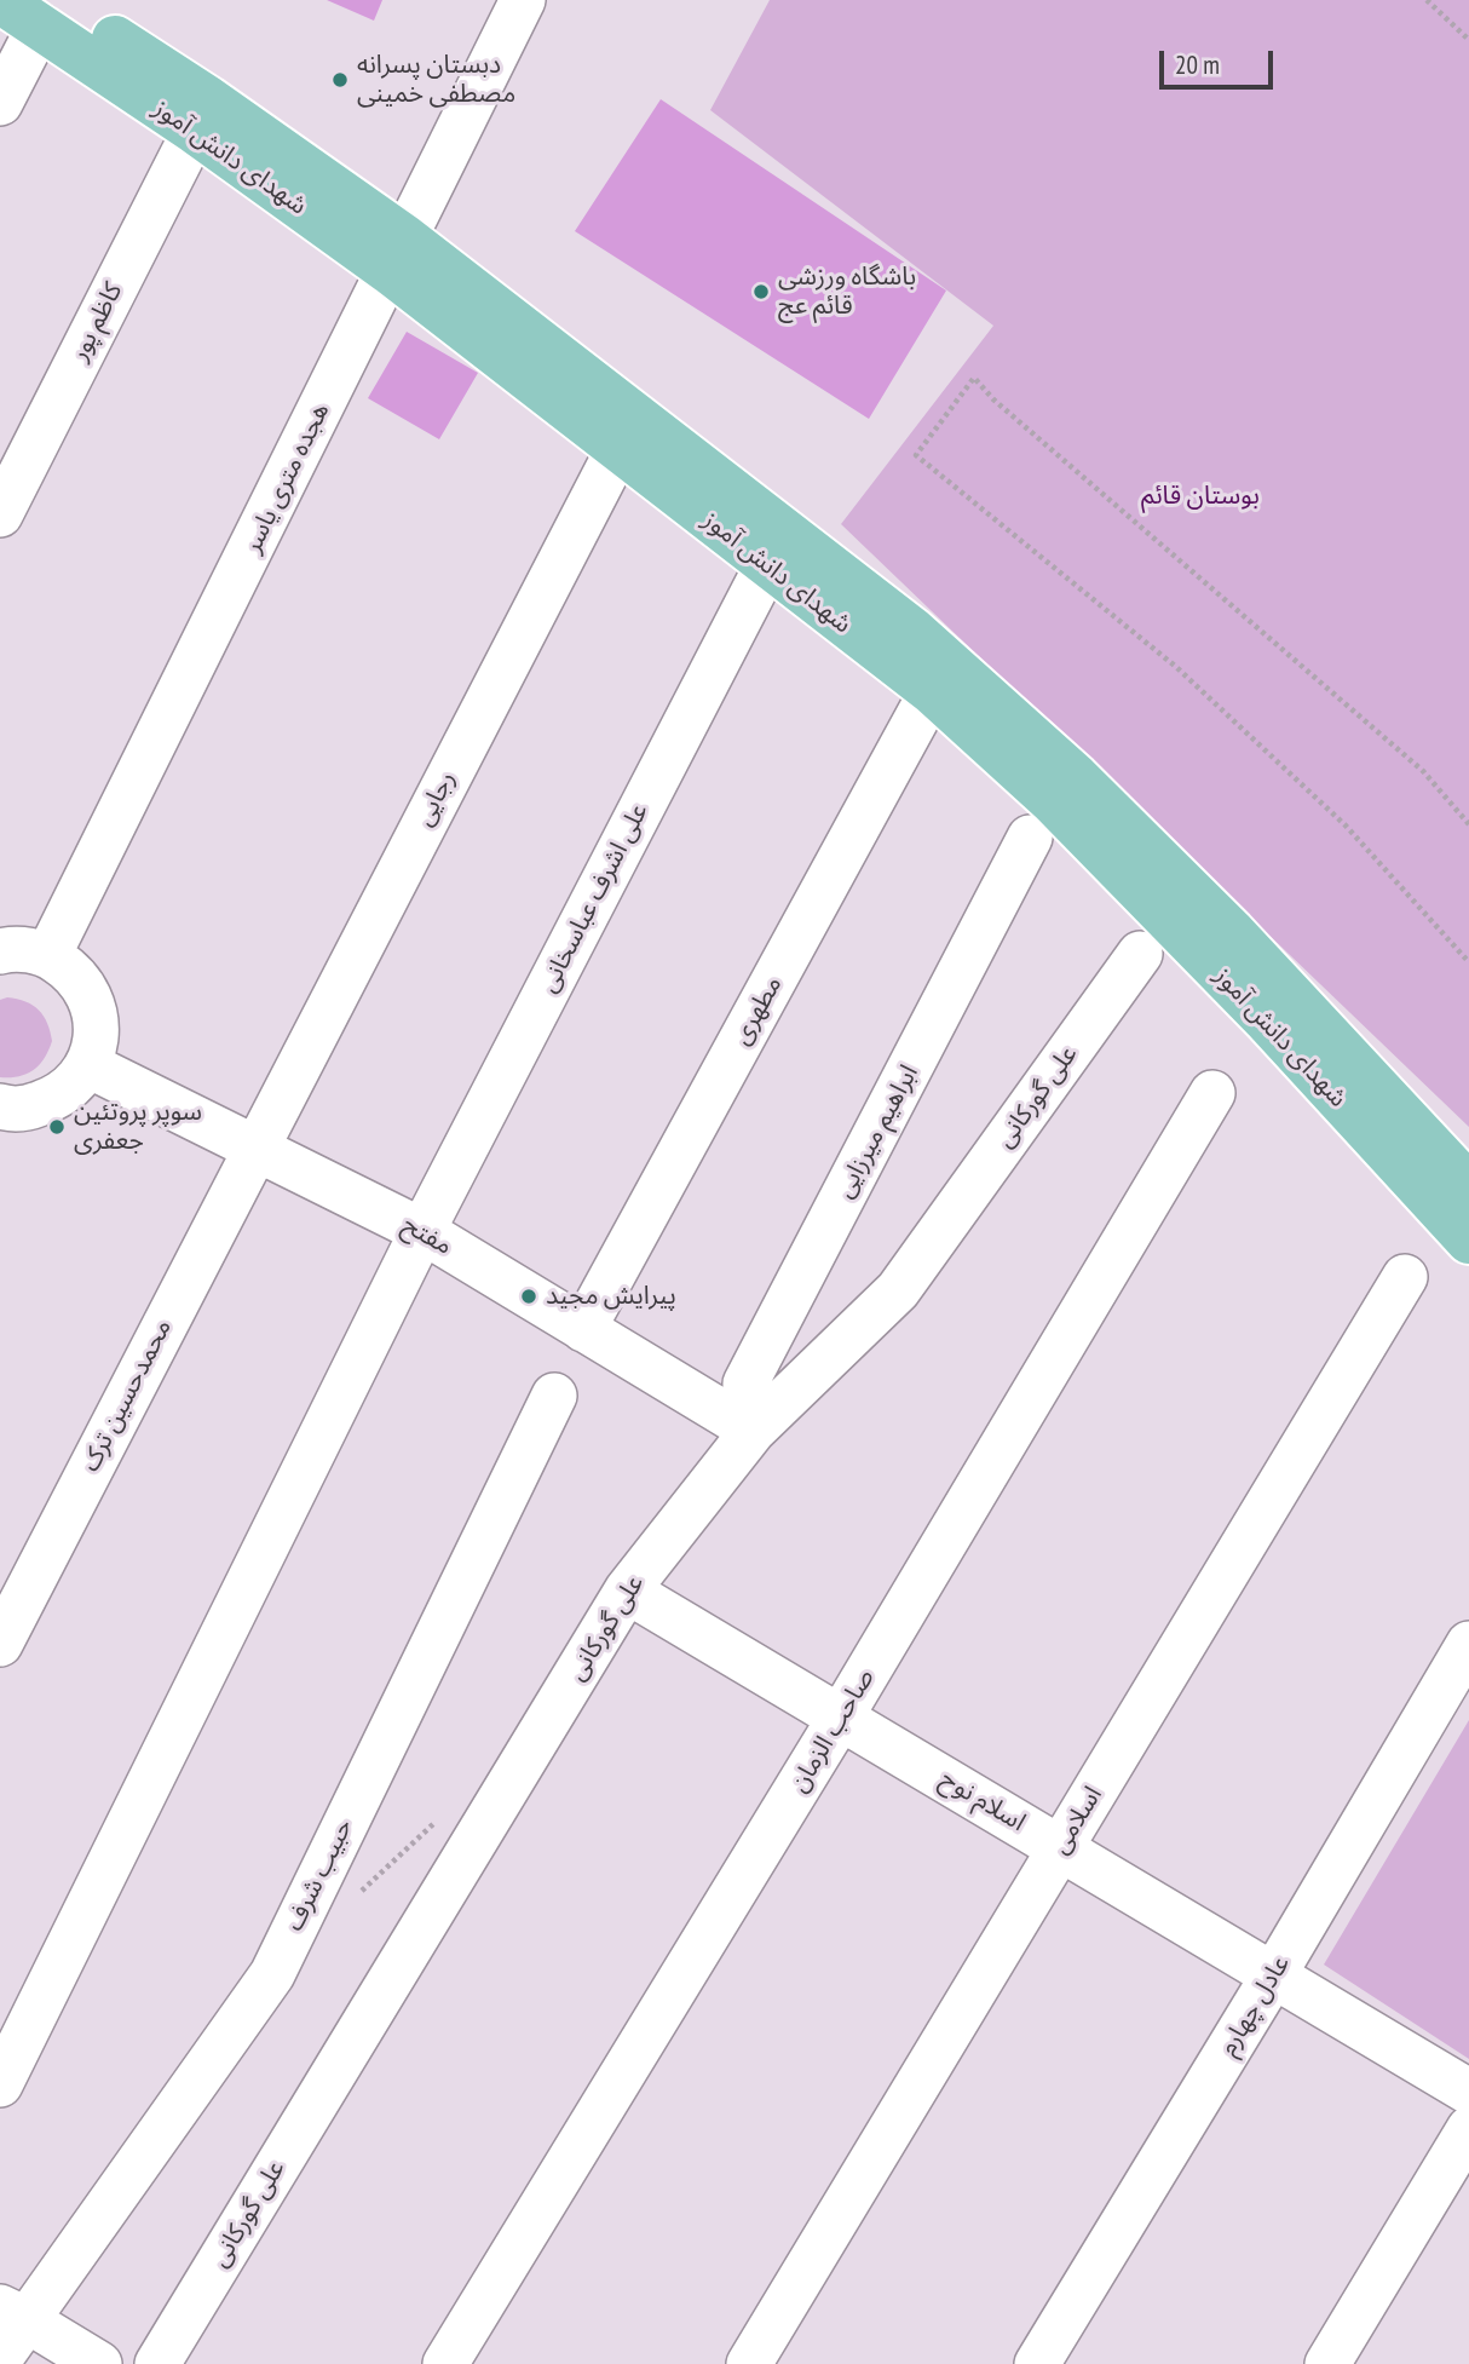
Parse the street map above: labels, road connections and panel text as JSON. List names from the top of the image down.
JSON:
{
  "streets": {
    "main road": ["شهدای دانش آموز"],
    "street": [
      "کاظم پور",
      "هجده متری یاسر",
      "رجایی",
      "علی اشرف عباسخانی",
      "مطهری",
      "علی گورکانی",
      "ابراهیم میرزایی",
      "مفتح",
      "محمدحسین ترک",
      "صاحب الزمان",
      "اسلام نوح",
      "اسلامی",
      "حبیب شرف",
      "عادل چهارم"
    ]
  },
  "crossings": [
    ["شهدای دانش آموز", "کاظم پور"],
    ["شهدای دانش آموز", "هجده متری یاسر"],
    ["شهدای دانش آموز", "رجایی"],
    ["شهدای دانش آموز", "علی اشرف عباسخانی"],
    ["شهدای دانش آموز", "مطهری"],
    ["رجایی", "مفتح"],
    ["رجایی", "محمدحسین ترک"],
    ["علی اشرف عباسخانی", "مفتح"],
    ["مطهری", "مفتح"],
    ["علی گورکانی", "ابراهیم میرزایی"],
    ["علی گورکانی", "مفتح"],
    ["علی گورکانی", "اسلام نوح"],
    ["ابراهیم میرزایی", "مفتح"],
    ["مفتح", "محمدحسین ترک"],
    ["صاحب الزمان", "اسلام نوح"],
    ["اسلام نوح", "اسلامی"],
    ["اسلام نوح", "عادل چهارم"]
  ],
  "parks": ["بوستان قائم"],
  "places": [
    "دبستان پسرانه مصطفی خمینی",
    "باشگاه ورزشی قائم عج",
    "سوپر پروتئین جعفری",
    "پیرایش مجید"
  ],
  "scale_bar": "20 m"
}
